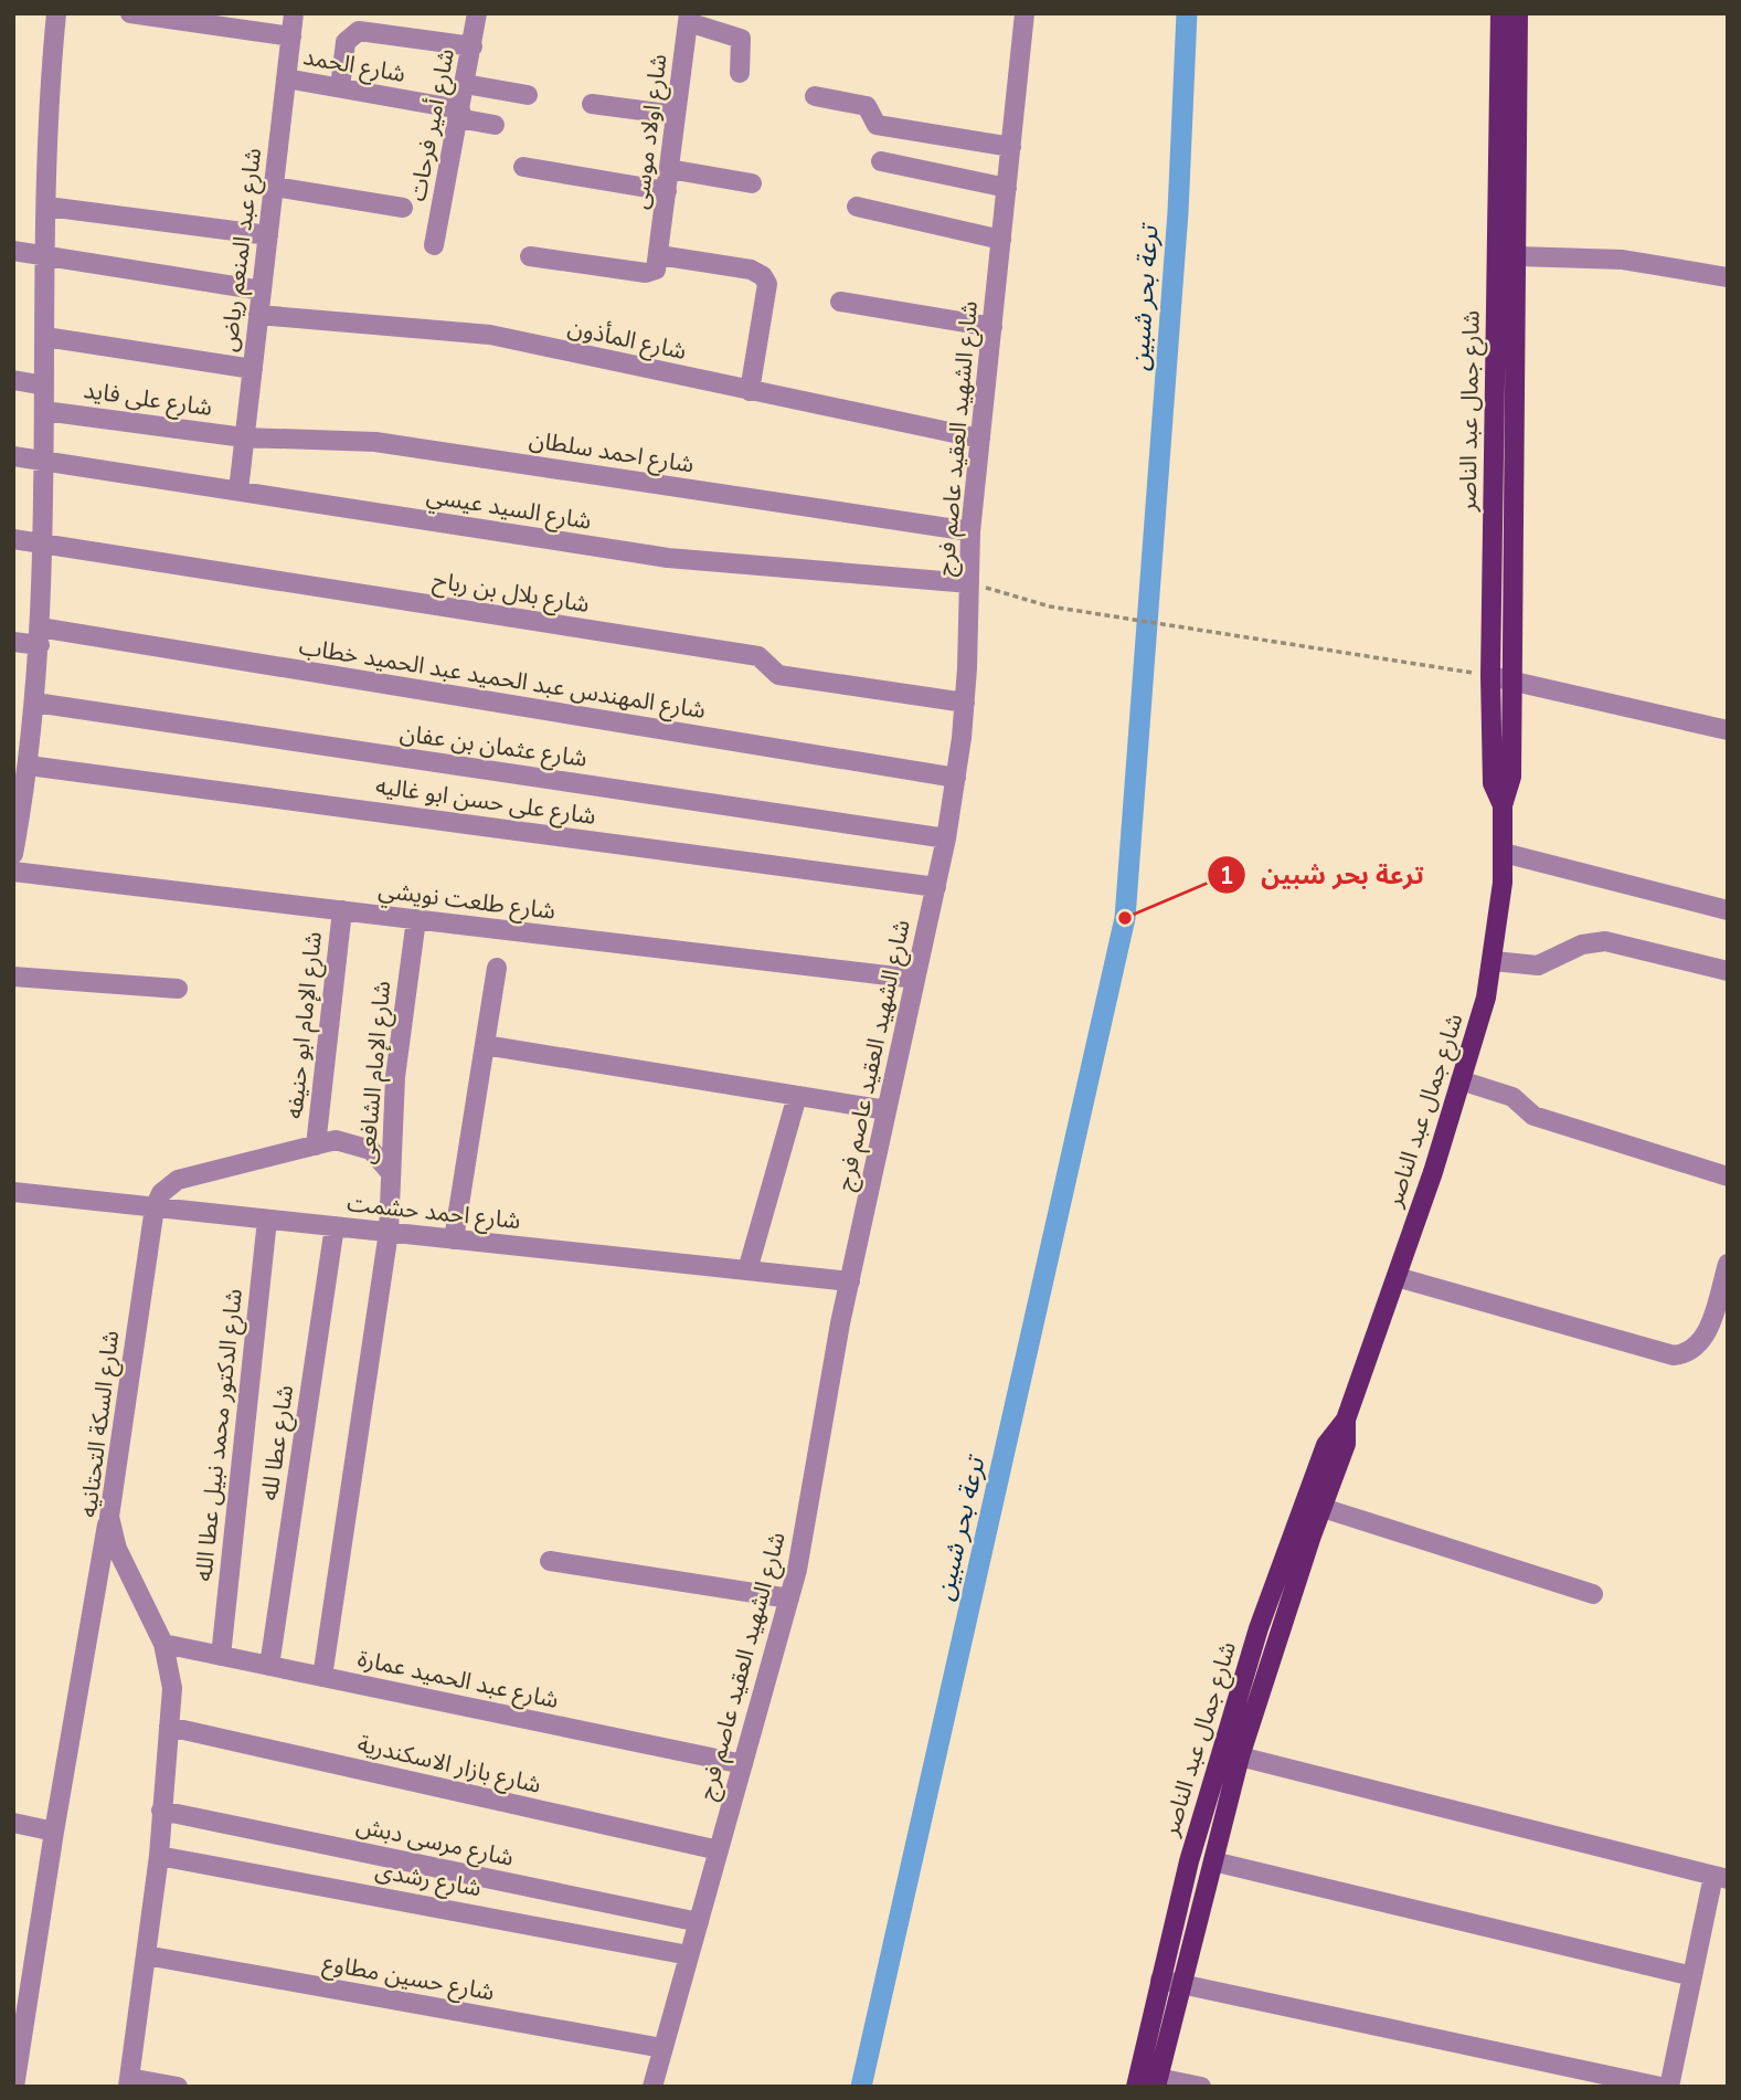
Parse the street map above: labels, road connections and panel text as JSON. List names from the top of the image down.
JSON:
{
  "streets": {
    "main road": ["شارع جمال عبد الناصر"],
    "street": [
      "شارع الحمد",
      "شارع أمير فرحات",
      "شارع اولاد موسى",
      "شارع عبد المنعم رياض",
      "شارع المأذون",
      "شارع على فايد",
      "شارع الشهيد العقيد عاصم فرج",
      "شارع احمد سلطان",
      "شارع السيد عيسي",
      "شارع بلال بن رباح",
      "شارع المهندس عبد الحميد عبد الحميد خطاب",
      "شارع عثمان بن عفان",
      "شارع على حسن ابو غاليه",
      "شارع طلعت نويشي",
      "شارع الإمام ابو حنيفه",
      "شارع الإمام الشافعى",
      "شارع احمد حشمت",
      "شارع السكة التحتانيه",
      "شارع الدكتور محمد نبيل عطا الله",
      "شارع عطا لله",
      "شارع عبد الحميد عمارة",
      "شارع بازار الاسكندرية",
      "شارع مرسى دبش",
      "شارع رشدى",
      "شارع حسين مطاوع"
    ]
  },
  "crossings": [
    ["شارع الحمد", "شارع أمير فرحات"],
    ["شارع الحمد", "شارع عبد المنعم رياض"],
    ["شارع عبد المنعم رياض", "شارع المأذون"],
    ["شارع عبد المنعم رياض", "شارع على فايد"],
    ["شارع عبد المنعم رياض", "شارع احمد سلطان"],
    ["شارع عبد المنعم رياض", "شارع السيد عيسي"],
    ["شارع المأذون", "شارع الشهيد العقيد عاصم فرج"],
    ["شارع على فايد", "شارع احمد سلطان"],
    ["شارع الشهيد العقيد عاصم فرج", "شارع احمد سلطان"],
    ["شارع الشهيد العقيد عاصم فرج", "شارع السيد عيسي"],
    ["شارع الشهيد العقيد عاصم فرج", "شارع بلال بن رباح"],
    ["شارع الشهيد العقيد عاصم فرج", "شارع المهندس عبد الحميد عبد الحميد خطاب"],
    ["شارع الشهيد العقيد عاصم فرج", "شارع عثمان بن عفان"],
    ["شارع الشهيد العقيد عاصم فرج", "شارع على حسن ابو غاليه"],
    ["شارع الشهيد العقيد عاصم فرج", "شارع طلعت نويشي"],
    ["شارع الشهيد العقيد عاصم فرج", "شارع احمد حشمت"],
    ["شارع الشهيد العقيد عاصم فرج", "شارع عبد الحميد عمارة"],
    ["شارع الشهيد العقيد عاصم فرج", "شارع بازار الاسكندرية"],
    ["شارع الشهيد العقيد عاصم فرج", "شارع مرسى دبش"],
    ["شارع الشهيد العقيد عاصم فرج", "شارع رشدى"],
    ["شارع الشهيد العقيد عاصم فرج", "شارع حسين مطاوع"],
    ["شارع طلعت نويشي", "شارع الإمام ابو حنيفه"],
    ["شارع طلعت نويشي", "شارع الإمام الشافعى"],
    ["شارع الإمام الشافعى", "شارع احمد حشمت"],
    ["شارع الإمام الشافعى", "شارع عبد الحميد عمارة"],
    ["شارع احمد حشمت", "شارع السكة التحتانيه"],
    ["شارع احمد حشمت", "شارع الدكتور محمد نبيل عطا الله"],
    ["شارع احمد حشمت", "شارع عطا لله"],
    ["شارع السكة التحتانيه", "شارع عبد الحميد عمارة"],
    ["شارع السكة التحتانيه", "شارع بازار الاسكندرية"],
    ["شارع السكة التحتانيه", "شارع مرسى دبش"],
    ["شارع السكة التحتانيه", "شارع رشدى"],
    ["شارع السكة التحتانيه", "شارع حسين مطاوع"],
    ["شارع الدكتور محمد نبيل عطا الله", "شارع عبد الحميد عمارة"],
    ["شارع عطا لله", "شارع عبد الحميد عمارة"]
  ],
  "water": ["ترعة بحر شبين"],
  "places": ["ترعة بحر شبين"]
}
